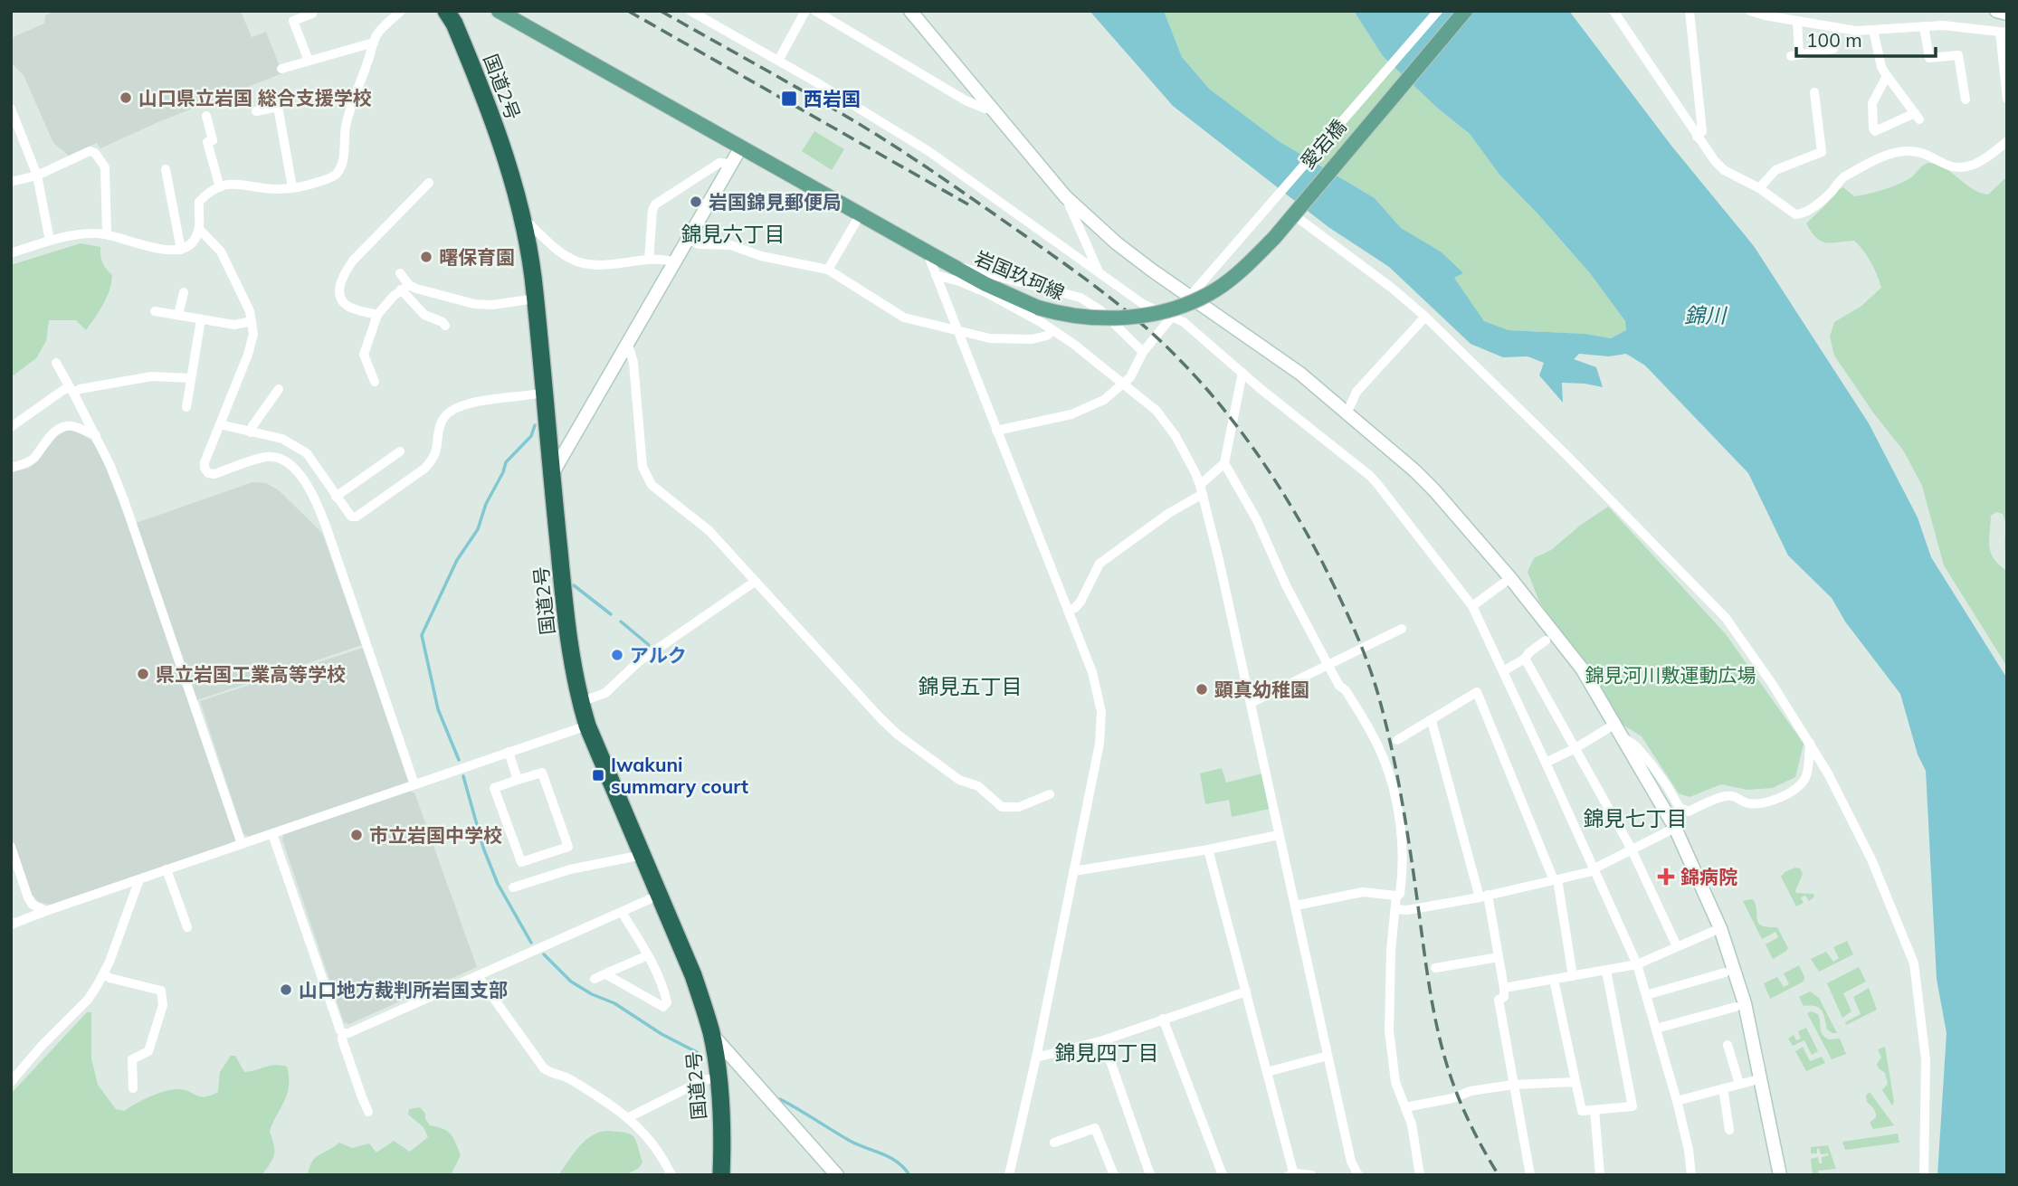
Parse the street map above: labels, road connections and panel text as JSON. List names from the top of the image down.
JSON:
{
  "streets": {
    "highway": ["国道2号"],
    "main road": ["岩国玖珂線"],
    "street": ["愛宕橋"]
  },
  "districts": [
    "錦見六丁目",
    "錦見五丁目",
    "錦見七丁目",
    "錦見四丁目"
  ],
  "water": ["錦川"],
  "parks": ["錦見河川敷運動広場"],
  "places": {
    "other": [
      "山口県立岩国 総合支援学校",
      "岩国錦見郵便局",
      "曙保育園",
      "アルク",
      "県立岩国工業高等学校",
      "顕真幼稚園",
      "市立岩国中学校",
      "山口地方裁判所岩国支部"
    ],
    "transit": ["西岩国", "Iwakuni summary court"],
    "health": ["錦病院"]
  },
  "scale_bar": "100 m"
}
